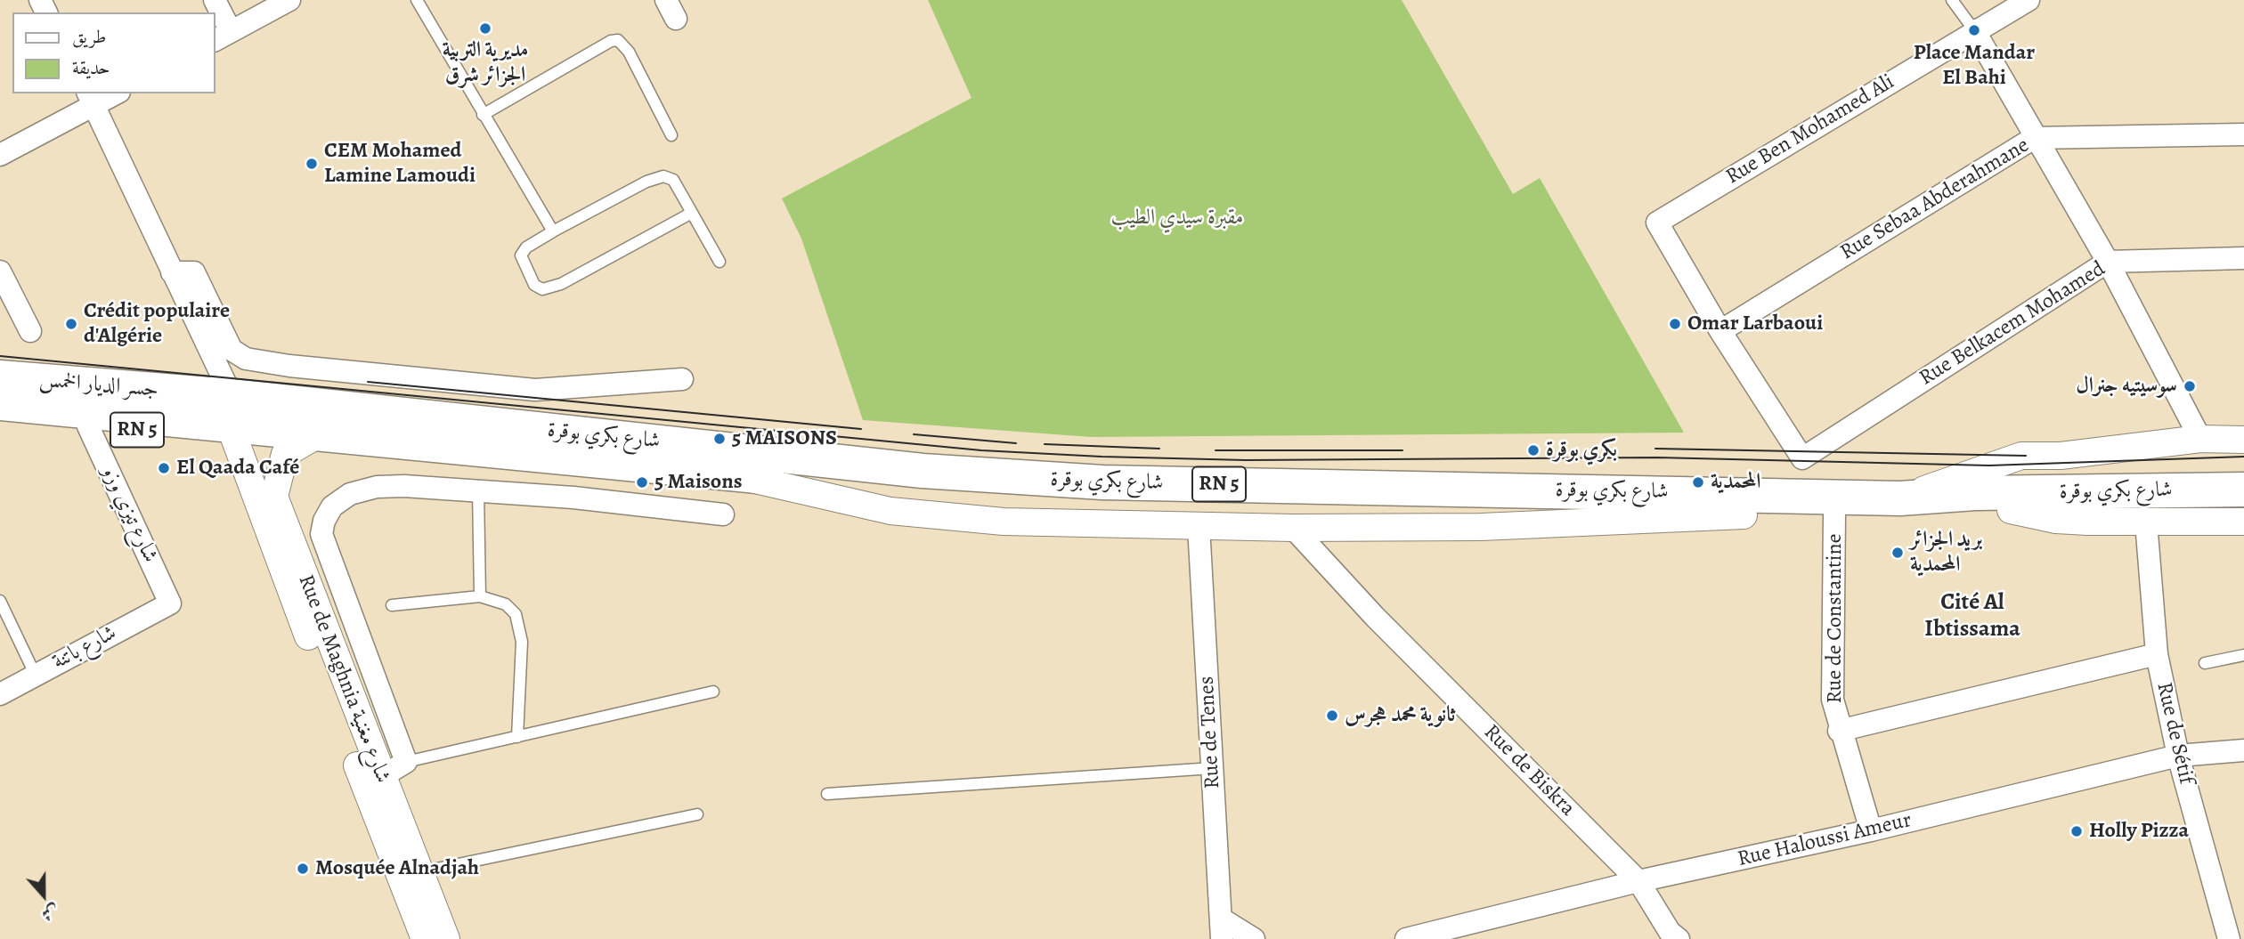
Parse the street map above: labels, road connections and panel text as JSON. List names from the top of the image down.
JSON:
{
  "streets": {
    "highway": ["جسر الديار الخمس", "RN 5", "شارع بكري بوقرة"],
    "street": [
      "Rue Ben Mohamed Ali",
      "Rue Sebaa Abderahmane",
      "Rue Belkacem Mohamed",
      "شارع تيزي وزو",
      "Rue de Constantine",
      "شارع باتنة",
      "Rue de Maghnia شارع مغنية",
      "Rue de Tenes",
      "Rue de Sétif",
      "Rue de Biskra",
      "Rue Haloussi Ameur"
    ]
  },
  "crossings": [
    ["Rue Ben Mohamed Ali", "Rue Sebaa Abderahmane"],
    ["Rue Ben Mohamed Ali", "Rue Belkacem Mohamed"],
    ["Rue Sebaa Abderahmane", "Rue Belkacem Mohamed"],
    ["جسر الديار الخمس", "شارع بكري بوقرة"],
    ["RN 5", "شارع بكري بوقرة"],
    ["RN 5", "شارع تيزي وزو"],
    ["RN 5", "Rue de Maghnia شارع مغنية"],
    ["شارع بكري بوقرة", "Rue de Constantine"],
    ["شارع بكري بوقرة", "Rue de Maghnia شارع مغنية"],
    ["شارع تيزي وزو", "شارع باتنة"],
    ["Rue de Constantine", "Rue Haloussi Ameur"],
    ["Rue de Sétif", "Rue Haloussi Ameur"],
    ["Rue de Biskra", "Rue Haloussi Ameur"]
  ],
  "districts": ["Cité Al Ibtissama"],
  "parks": ["مقبرة سيدي الطيب"],
  "places": [
    "مديرية التربية الجزائر شرق",
    "Place Mandar El Bahi",
    "CEM Mohamed Lamine Lamoudi",
    "Crédit populaire d'Algérie",
    "Omar Larbaoui",
    "سوسيتيه جنرال",
    "5 MAISONS",
    "بكري بوقرة",
    "El Qaada Café",
    "5 Maisons",
    "المحمدية",
    "بريد الجزائر المحمدية",
    "ثانوية محمد هجرس",
    "Holly Pizza",
    "Mosquée Alnadjah"
  ],
  "legend": ["طريق", "حديقة"],
  "north": "bottom"
}
